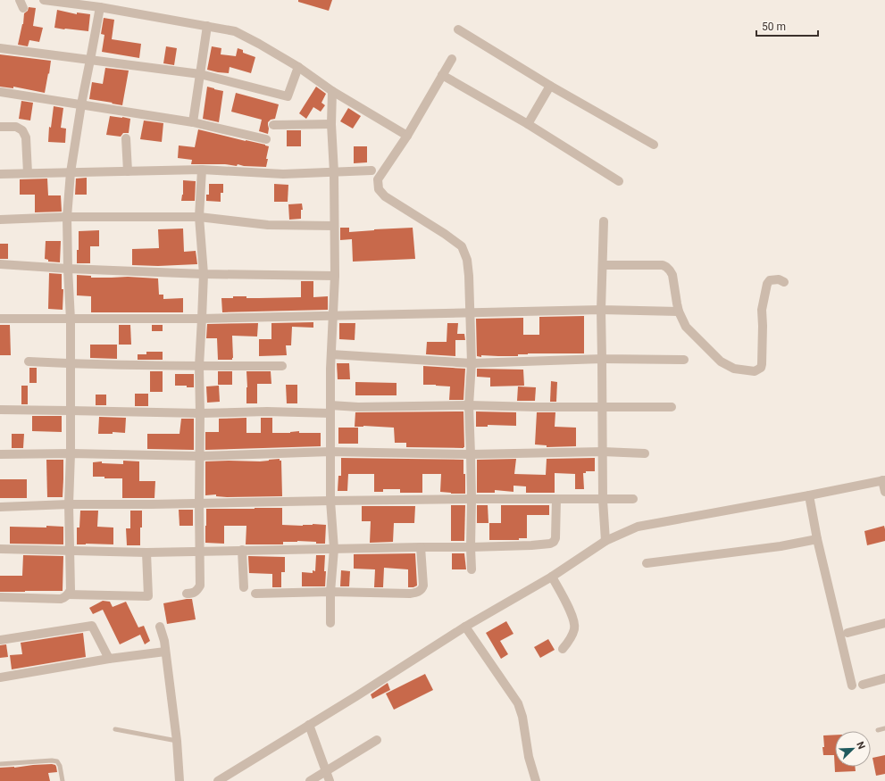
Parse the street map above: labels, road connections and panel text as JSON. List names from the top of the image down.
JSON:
{
  "scale_bar": "50 m",
  "north": "top right"
}
